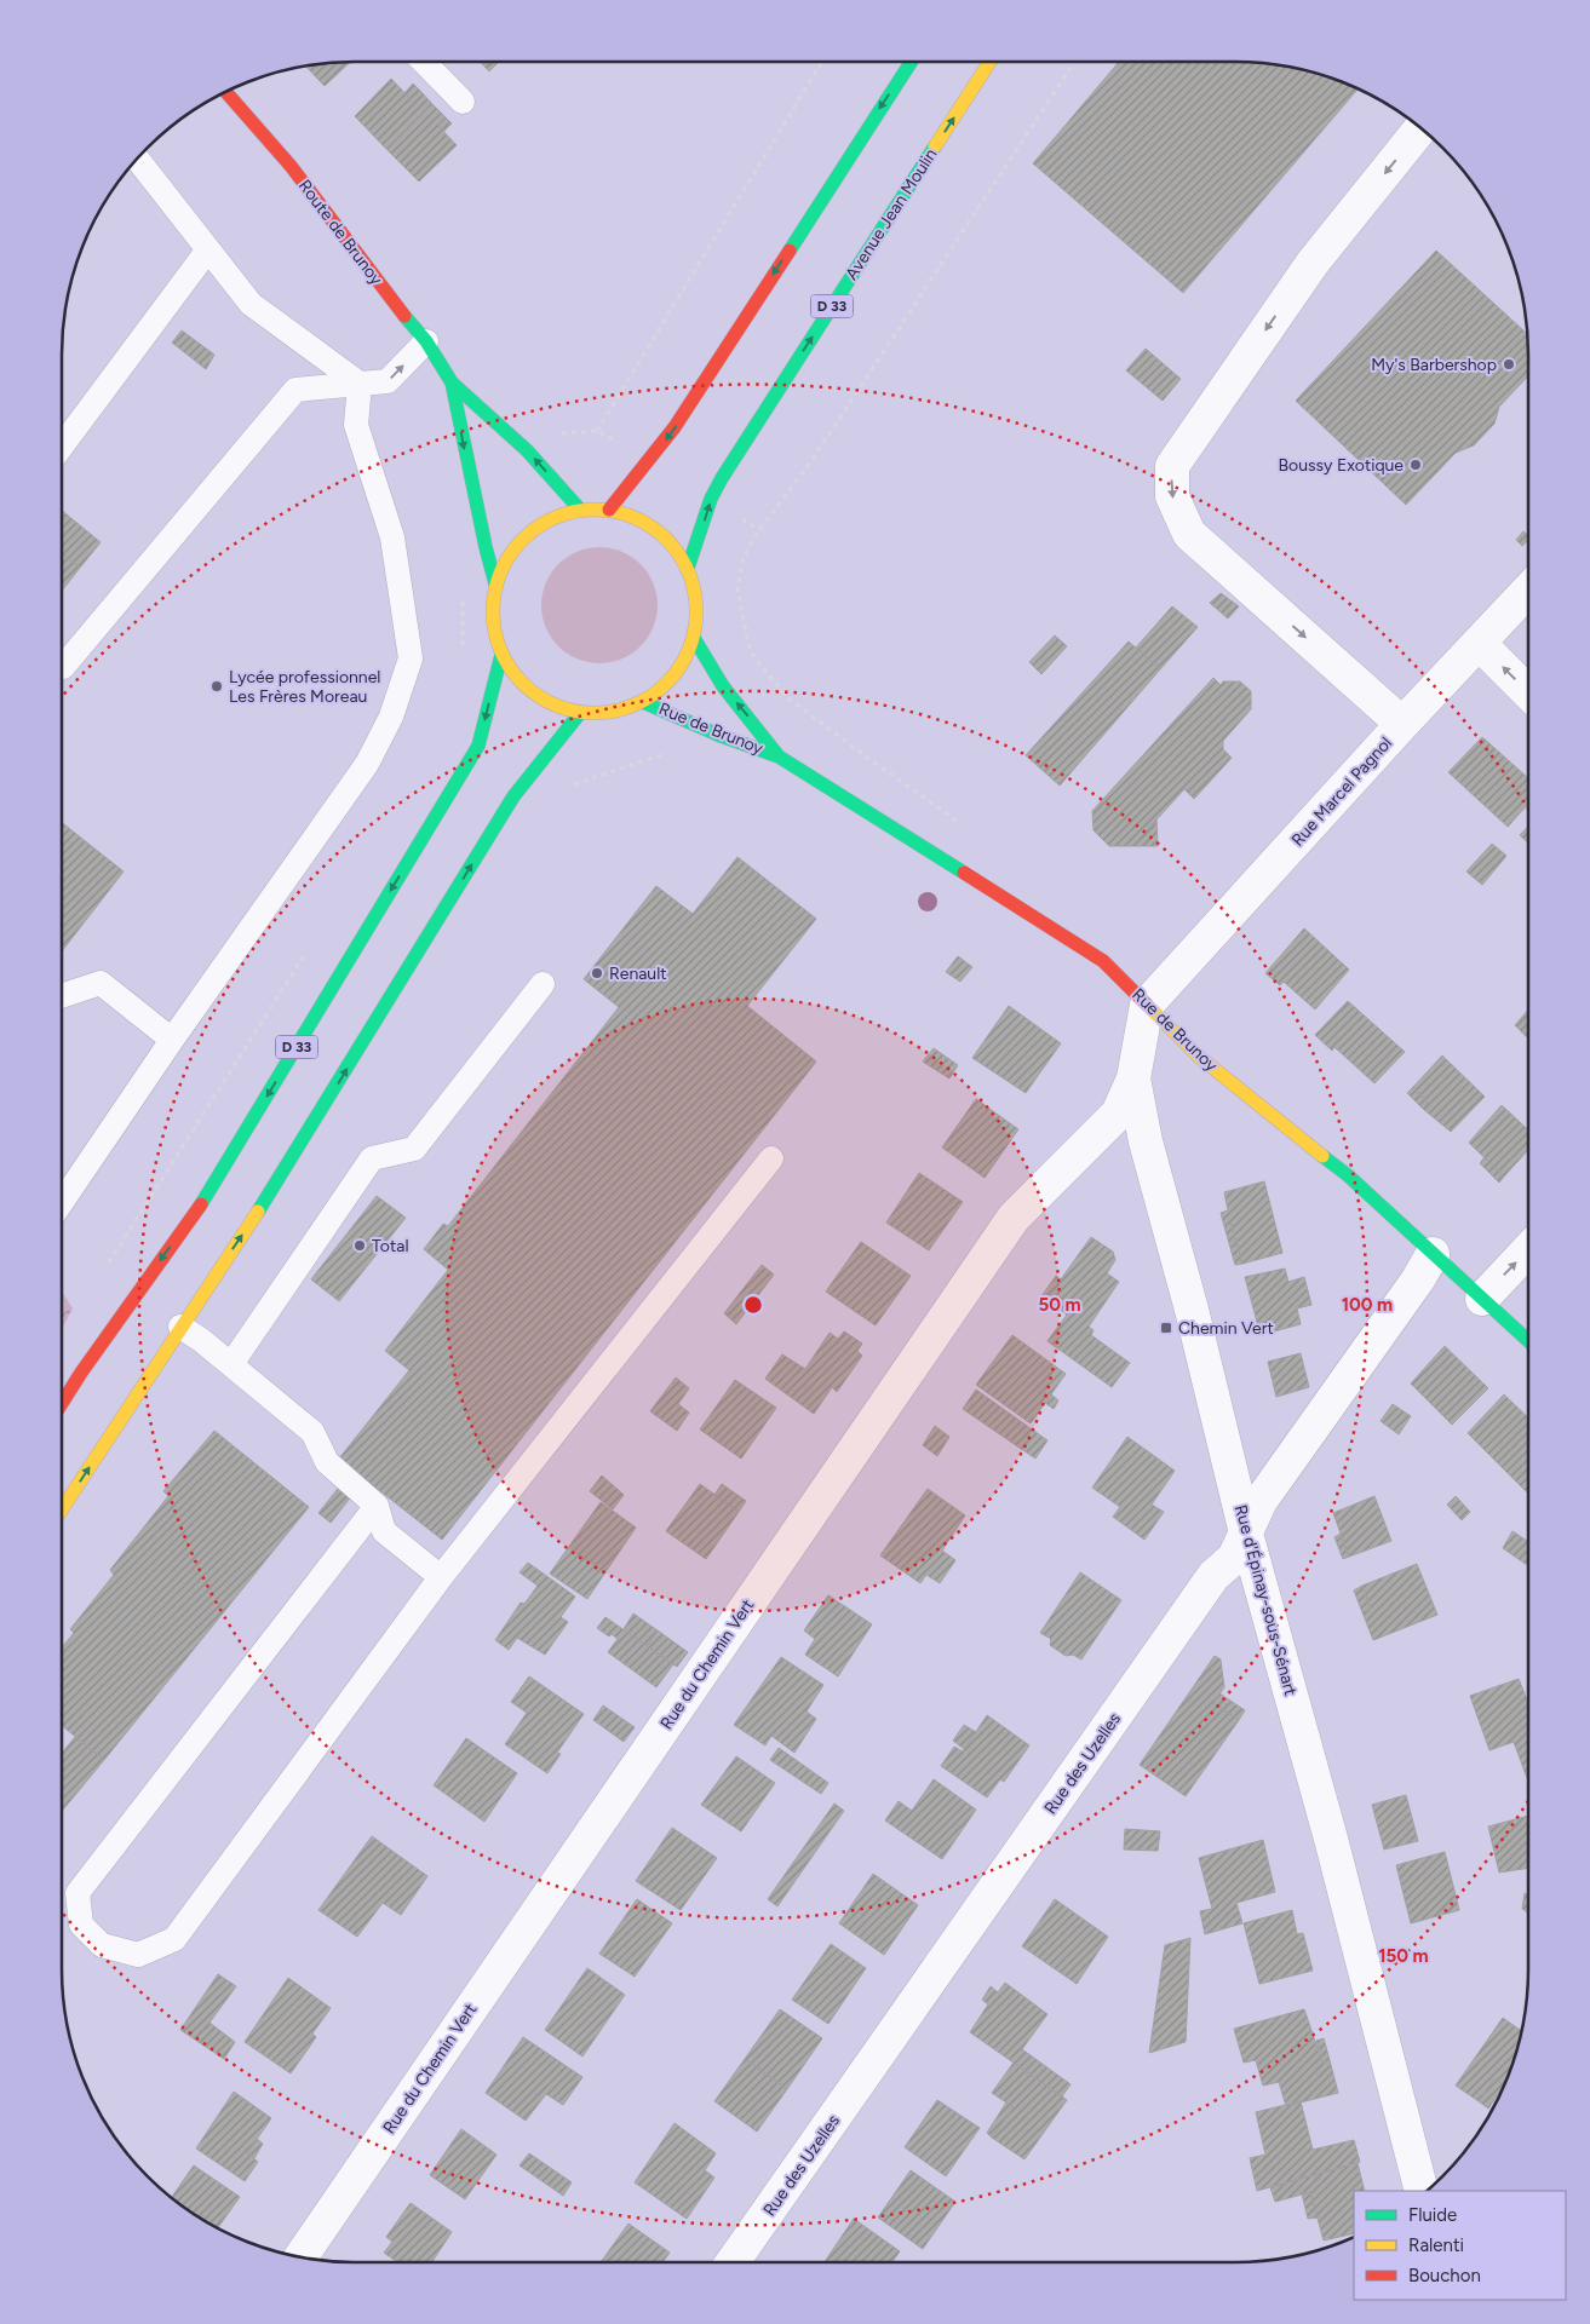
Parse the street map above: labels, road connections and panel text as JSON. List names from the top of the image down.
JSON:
{
  "streets": {
    "main road": [
      "Avenue Jean Moulin",
      "Route de Brunoy",
      "D 33",
      "Rue de Brunoy"
    ],
    "street": [
      "Rue Marcel Pagnol",
      "Rue d'Épinay-sous-Sénart",
      "Rue du Chemin Vert",
      "Rue des Uzelles"
    ]
  },
  "crossings": [
    ["Avenue Jean Moulin", "Route de Brunoy"],
    ["Avenue Jean Moulin", "D 33"],
    ["Avenue Jean Moulin", "Rue de Brunoy"],
    ["Route de Brunoy", "D 33"],
    ["Route de Brunoy", "Rue de Brunoy"],
    ["D 33", "Rue de Brunoy"],
    ["Rue de Brunoy", "Rue Marcel Pagnol"],
    ["Rue de Brunoy", "Rue d'Épinay-sous-Sénart"],
    ["Rue de Brunoy", "Rue des Uzelles"],
    ["Rue Marcel Pagnol", "Rue d'Épinay-sous-Sénart"],
    ["Rue d'Épinay-sous-Sénart", "Rue du Chemin Vert"],
    ["Rue d'Épinay-sous-Sénart", "Rue des Uzelles"]
  ],
  "places": {
    "other": [
      "My's Barbershop",
      "Boussy Exotique",
      "Lycée professionnel Les Frères Moreau",
      "Renault",
      "Total"
    ],
    "transit": ["Chemin Vert"]
  },
  "legend": ["Fluide", "Ralenti", "Bouchon"],
  "rings": ["50 m", "100 m", "150 m"]
}
